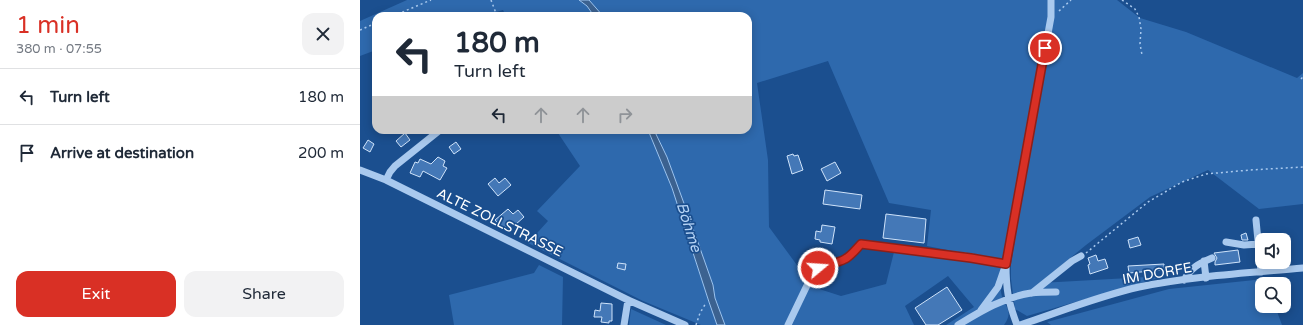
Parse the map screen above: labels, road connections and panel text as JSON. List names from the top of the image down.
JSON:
{
  "streets": {
    "street": ["ALTE ZOLLSTRASSE", "IM DORFE"]
  },
  "water": ["Böhme"],
  "page": {
    "heading": ["1 min", "380 m · 07:55"],
    "turn": ["180 m", "Turn left"],
    "list": [
      {
        "name": "Turn left",
        "value": "180 m"
      },
      {
        "name": "Arrive at destination",
        "value": "200 m"
      }
    ],
    "buttons": ["Exit", "Share"]
  }
}
